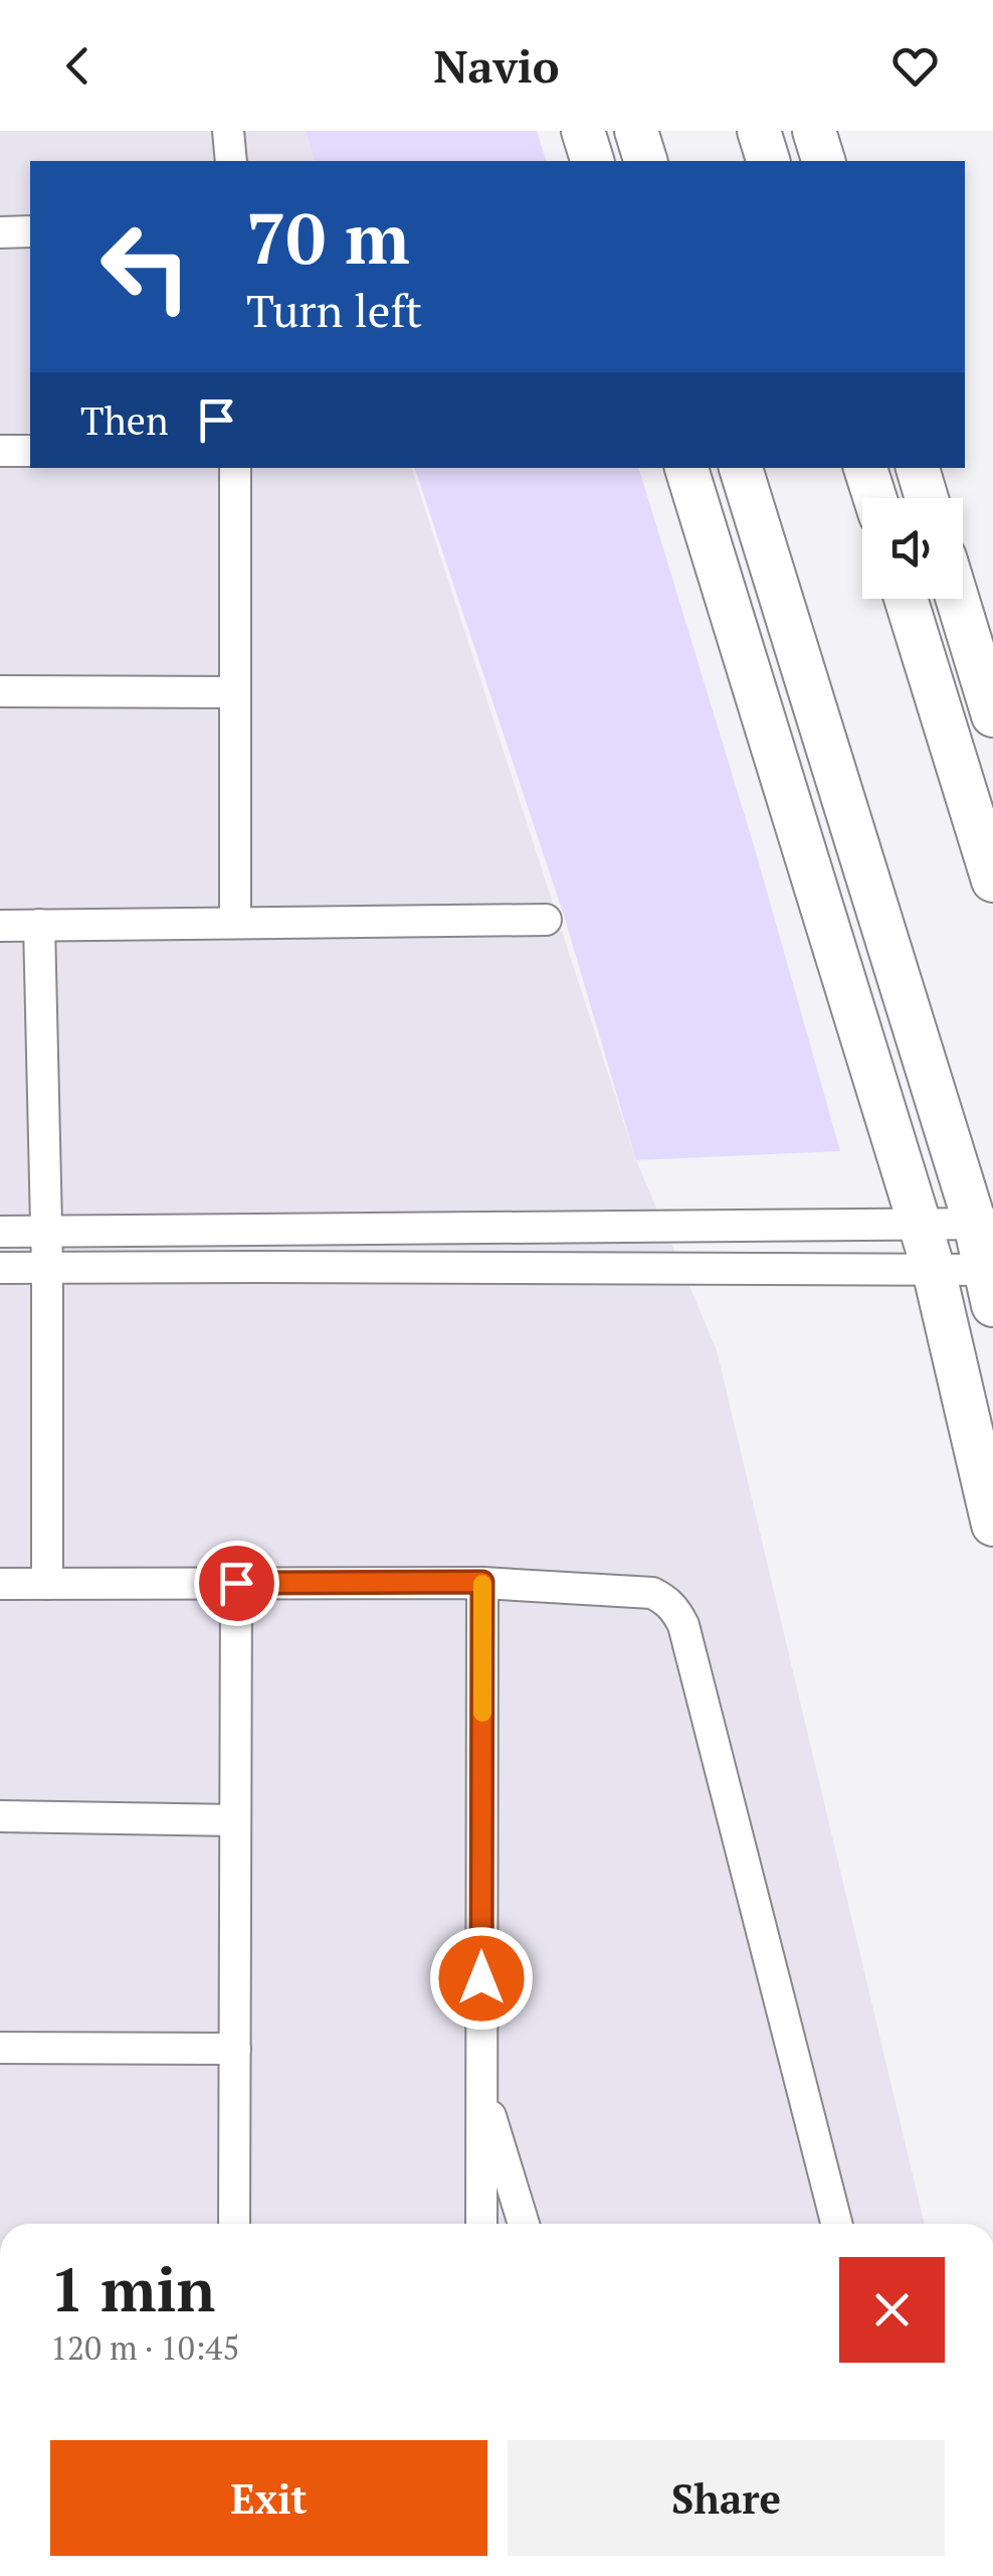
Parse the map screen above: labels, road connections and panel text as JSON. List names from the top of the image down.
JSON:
{
  "page": {
    "header": "Navio",
    "turn": ["70 m", "Turn left"],
    "then": "Then",
    "heading": ["1 min", "120 m · 10:45"],
    "buttons": ["Exit", "Share"]
  }
}
